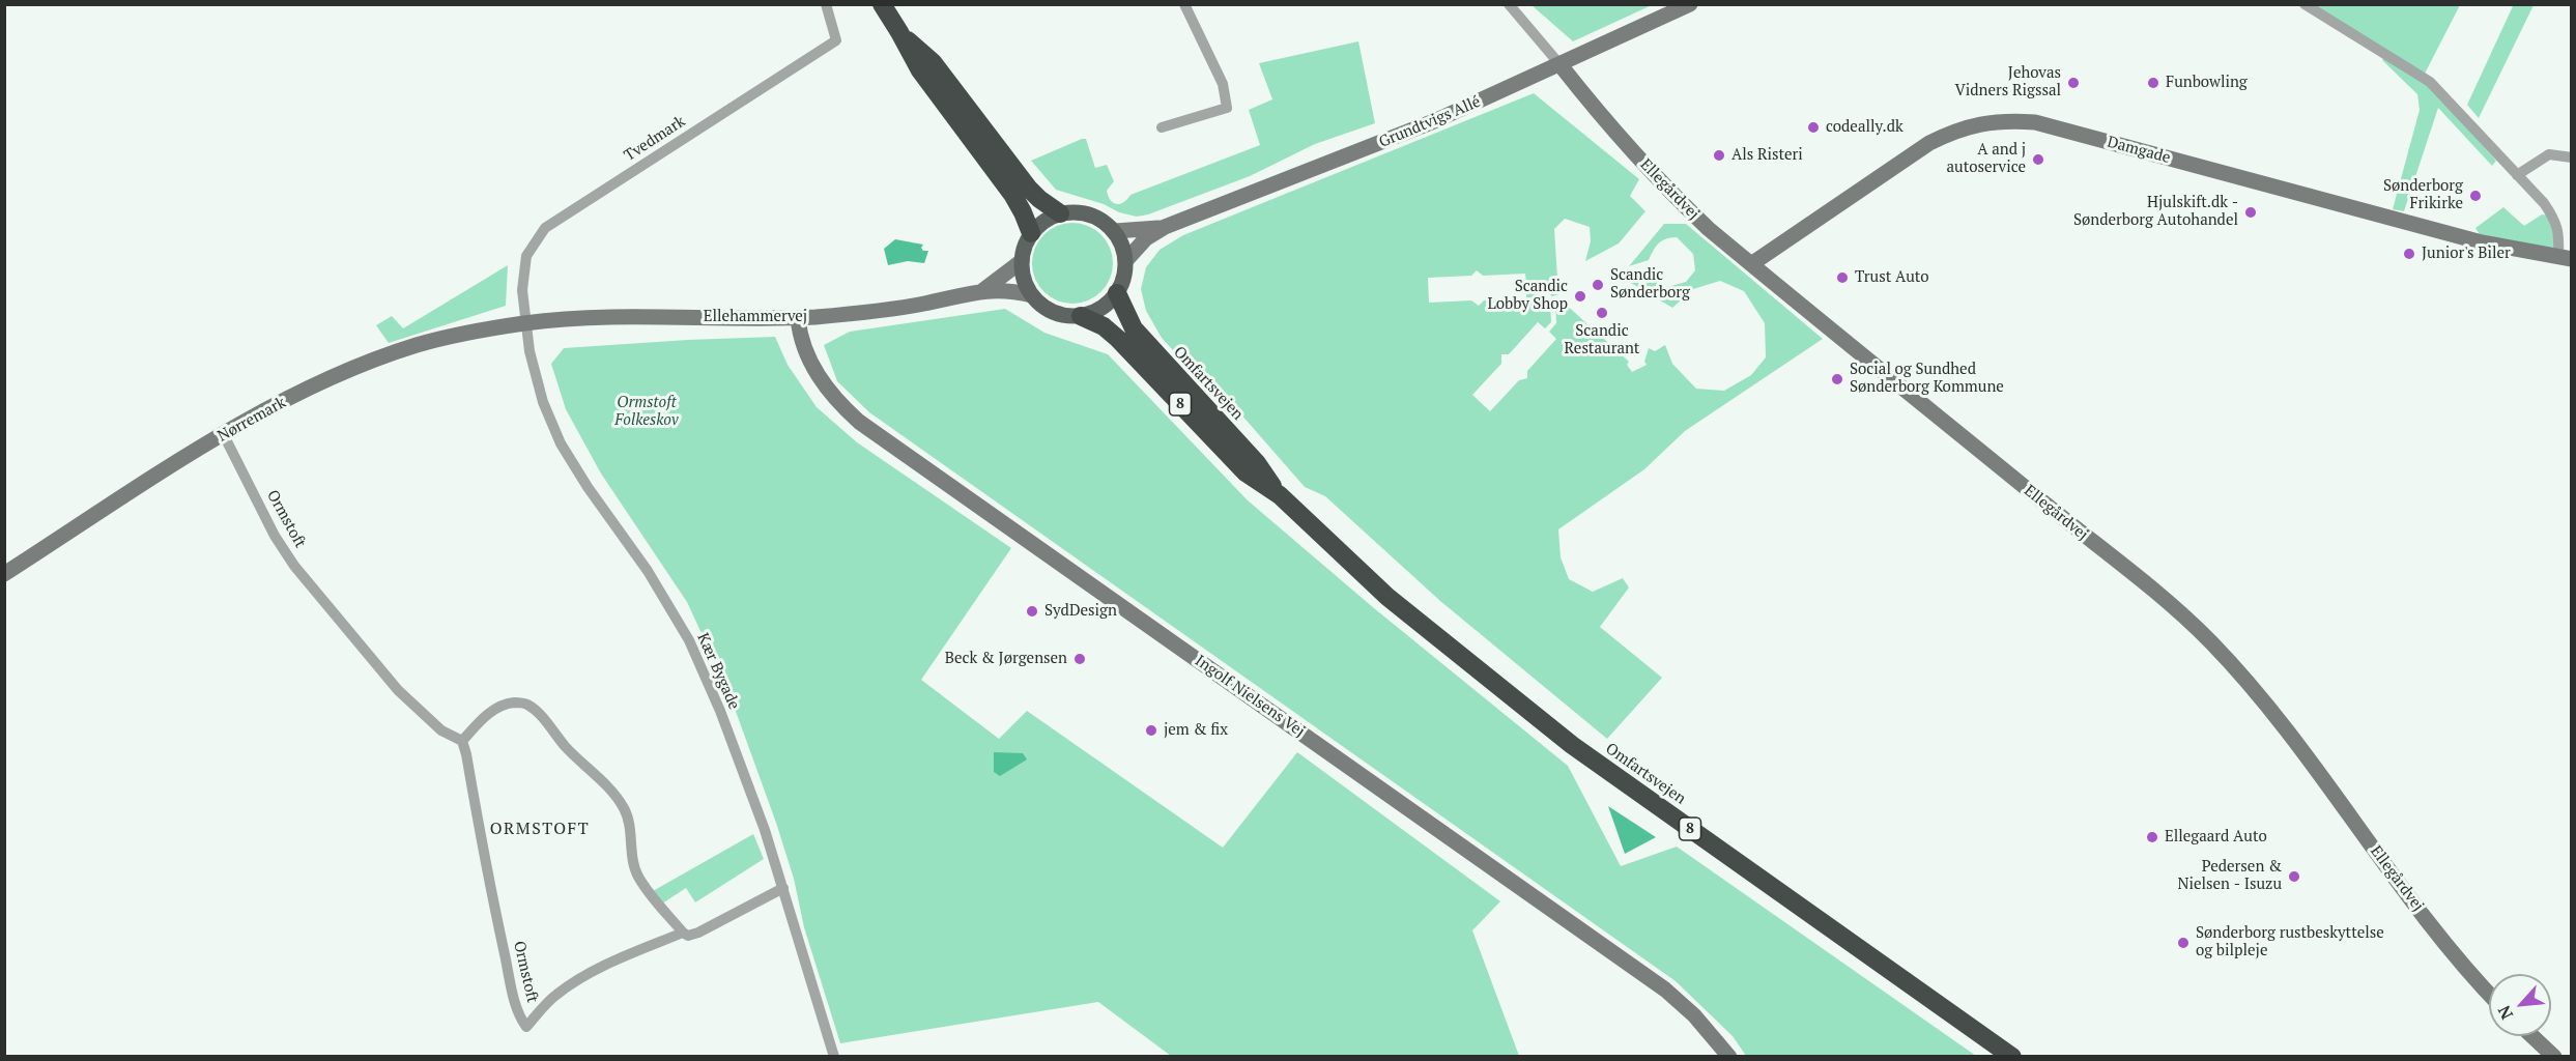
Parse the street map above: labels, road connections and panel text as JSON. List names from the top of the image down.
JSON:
{
  "streets": {
    "highway": ["Omfartsvejen", "8"],
    "street": [
      "Grundtvigs Allé",
      "Tvedmark",
      "Damgade",
      "Ellegårdvej",
      "Ellehammervej",
      "Nørremark",
      "Ormstoft",
      "Kær Bygade",
      "Ingolf Nielsens Vej"
    ]
  },
  "crossings": [
    ["Grundtvigs Allé", "Ellegårdvej"],
    ["Grundtvigs Allé", "Ellehammervej"],
    ["Grundtvigs Allé", "Omfartsvejen"],
    ["Grundtvigs Allé", "8"],
    ["Tvedmark", "Ellehammervej"],
    ["Tvedmark", "Nørremark"],
    ["Tvedmark", "Kær Bygade"],
    ["Damgade", "Ellegårdvej"],
    ["Ellehammervej", "Omfartsvejen"],
    ["Ellehammervej", "8"],
    ["Ellehammervej", "Nørremark"],
    ["Ellehammervej", "Kær Bygade"],
    ["Ellehammervej", "Ingolf Nielsens Vej"],
    ["Omfartsvejen", "8"],
    ["Nørremark", "Ormstoft"],
    ["Nørremark", "Kær Bygade"],
    ["Ormstoft", "Kær Bygade"]
  ],
  "districts": ["ORMSTOFT"],
  "parks": ["Ormstoft Folkeskov"],
  "places": [
    "Jehovas Vidners Rigssal",
    "Funbowling",
    "codeally.dk",
    "Als Risteri",
    "A and j autoservice",
    "Sønderborg Frikirke",
    "Hjulskift.dk - Sønderborg Autohandel",
    "Junior's Biler",
    "Trust Auto",
    "Scandic Sønderborg",
    "Scandic Lobby Shop",
    "Scandic Restaurant",
    "Social og Sundhed Sønderborg Kommune",
    "SydDesign",
    "Beck & Jørgensen",
    "jem & fix",
    "Ellegaard Auto",
    "Pedersen & Nielsen - Isuzu",
    "Sønderborg rustbeskyttelse og bilpleje"
  ],
  "north": "bottom left"
}
